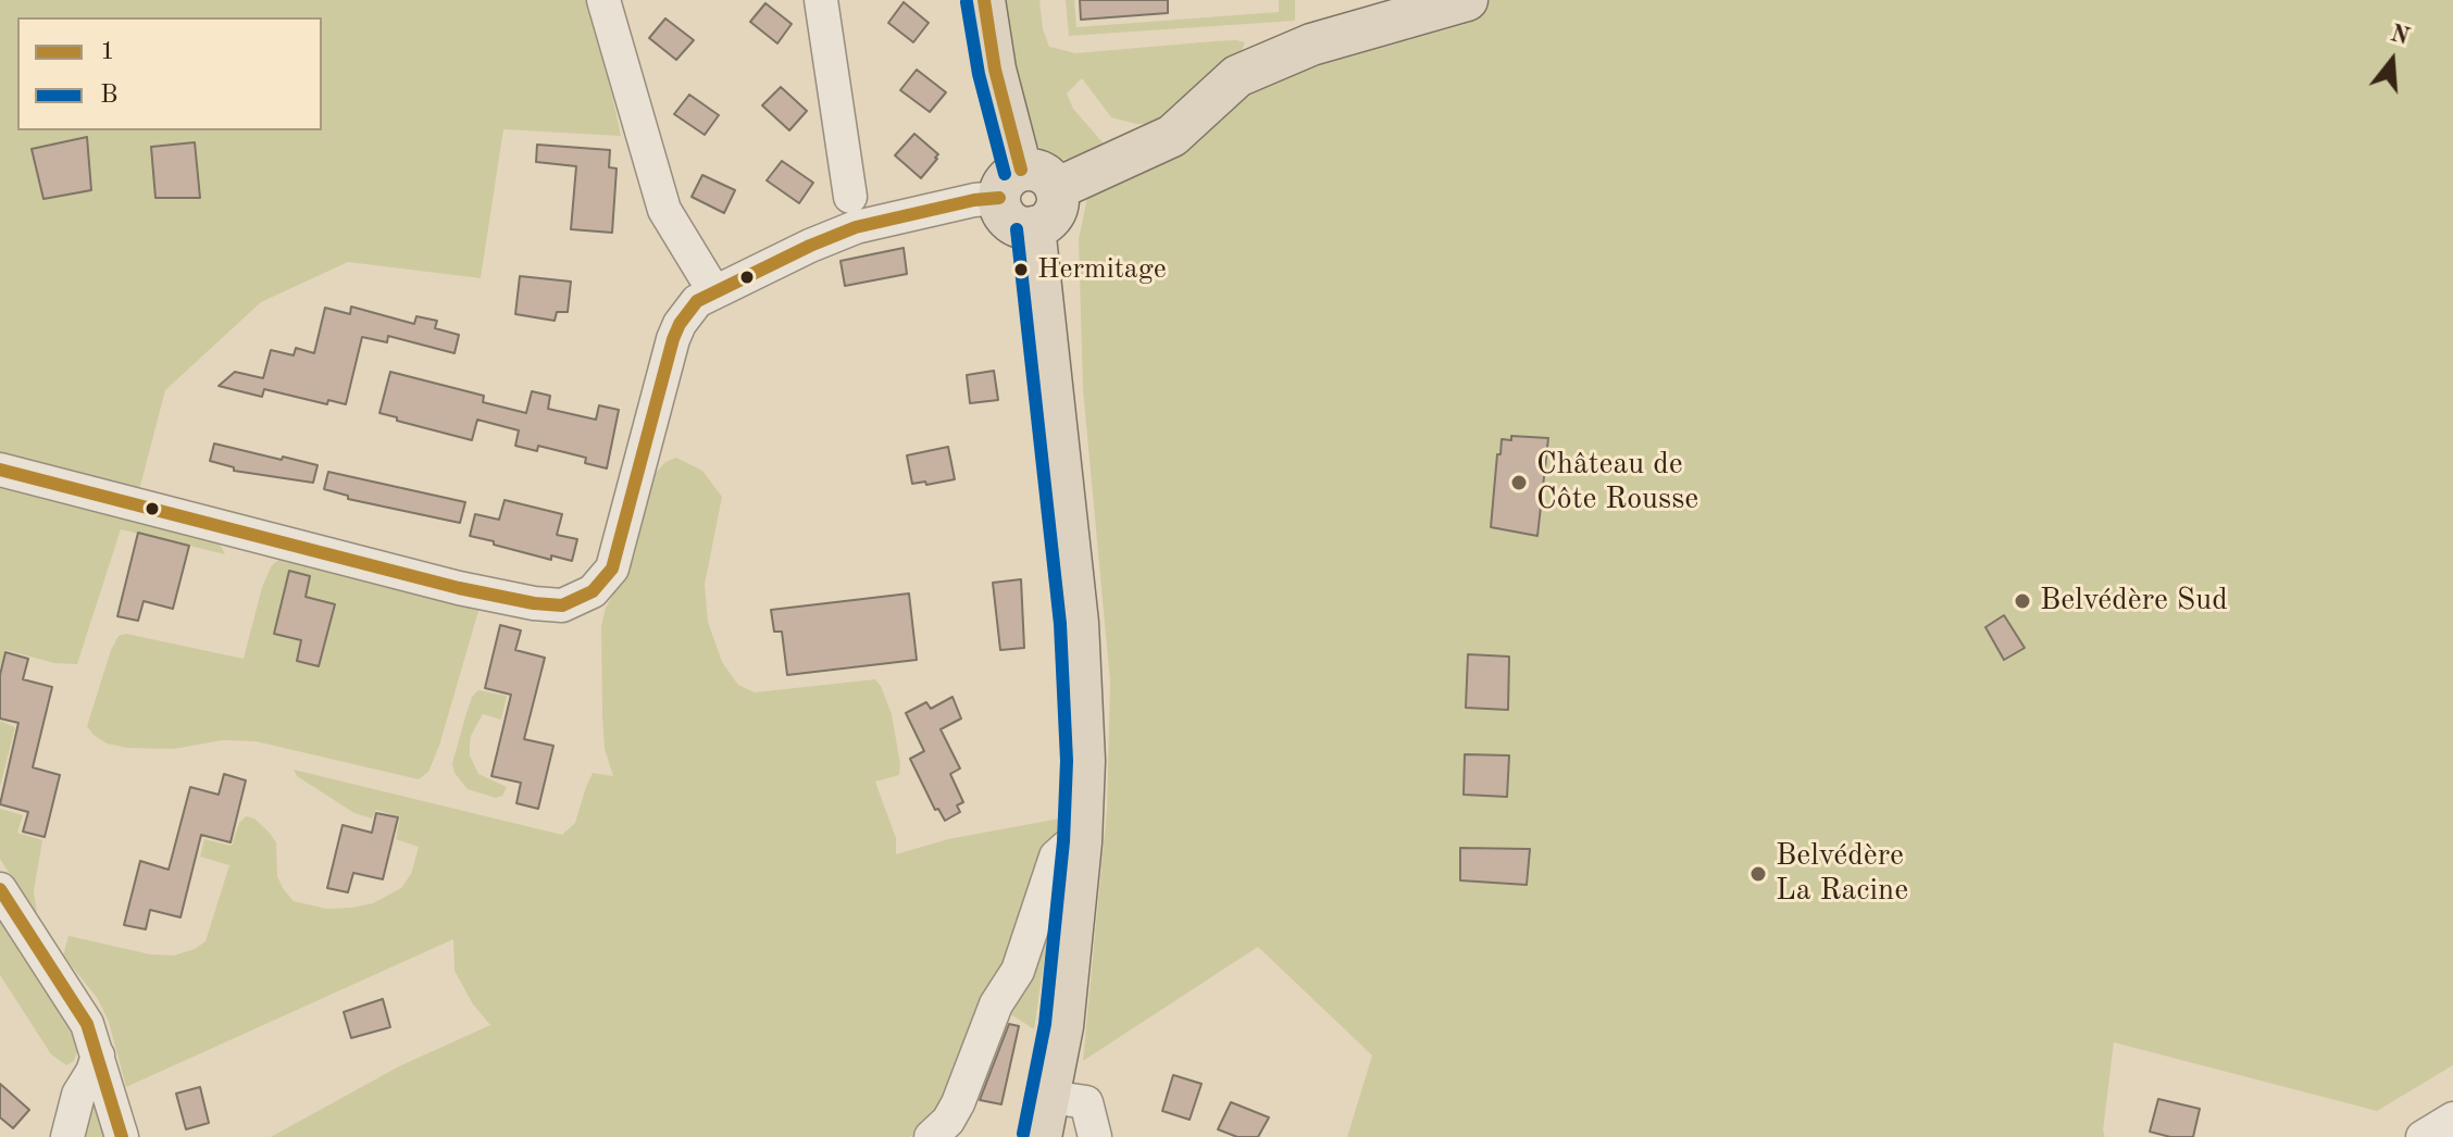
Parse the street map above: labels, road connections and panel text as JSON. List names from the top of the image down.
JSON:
{
  "places": [
    "Hermitage",
    "Château de Côte Rousse",
    "Belvédère Sud",
    "Belvédère La Racine"
  ],
  "lines": ["transit line 1", "transit line B"],
  "legend": ["1", "B"],
  "north": "top"
}
